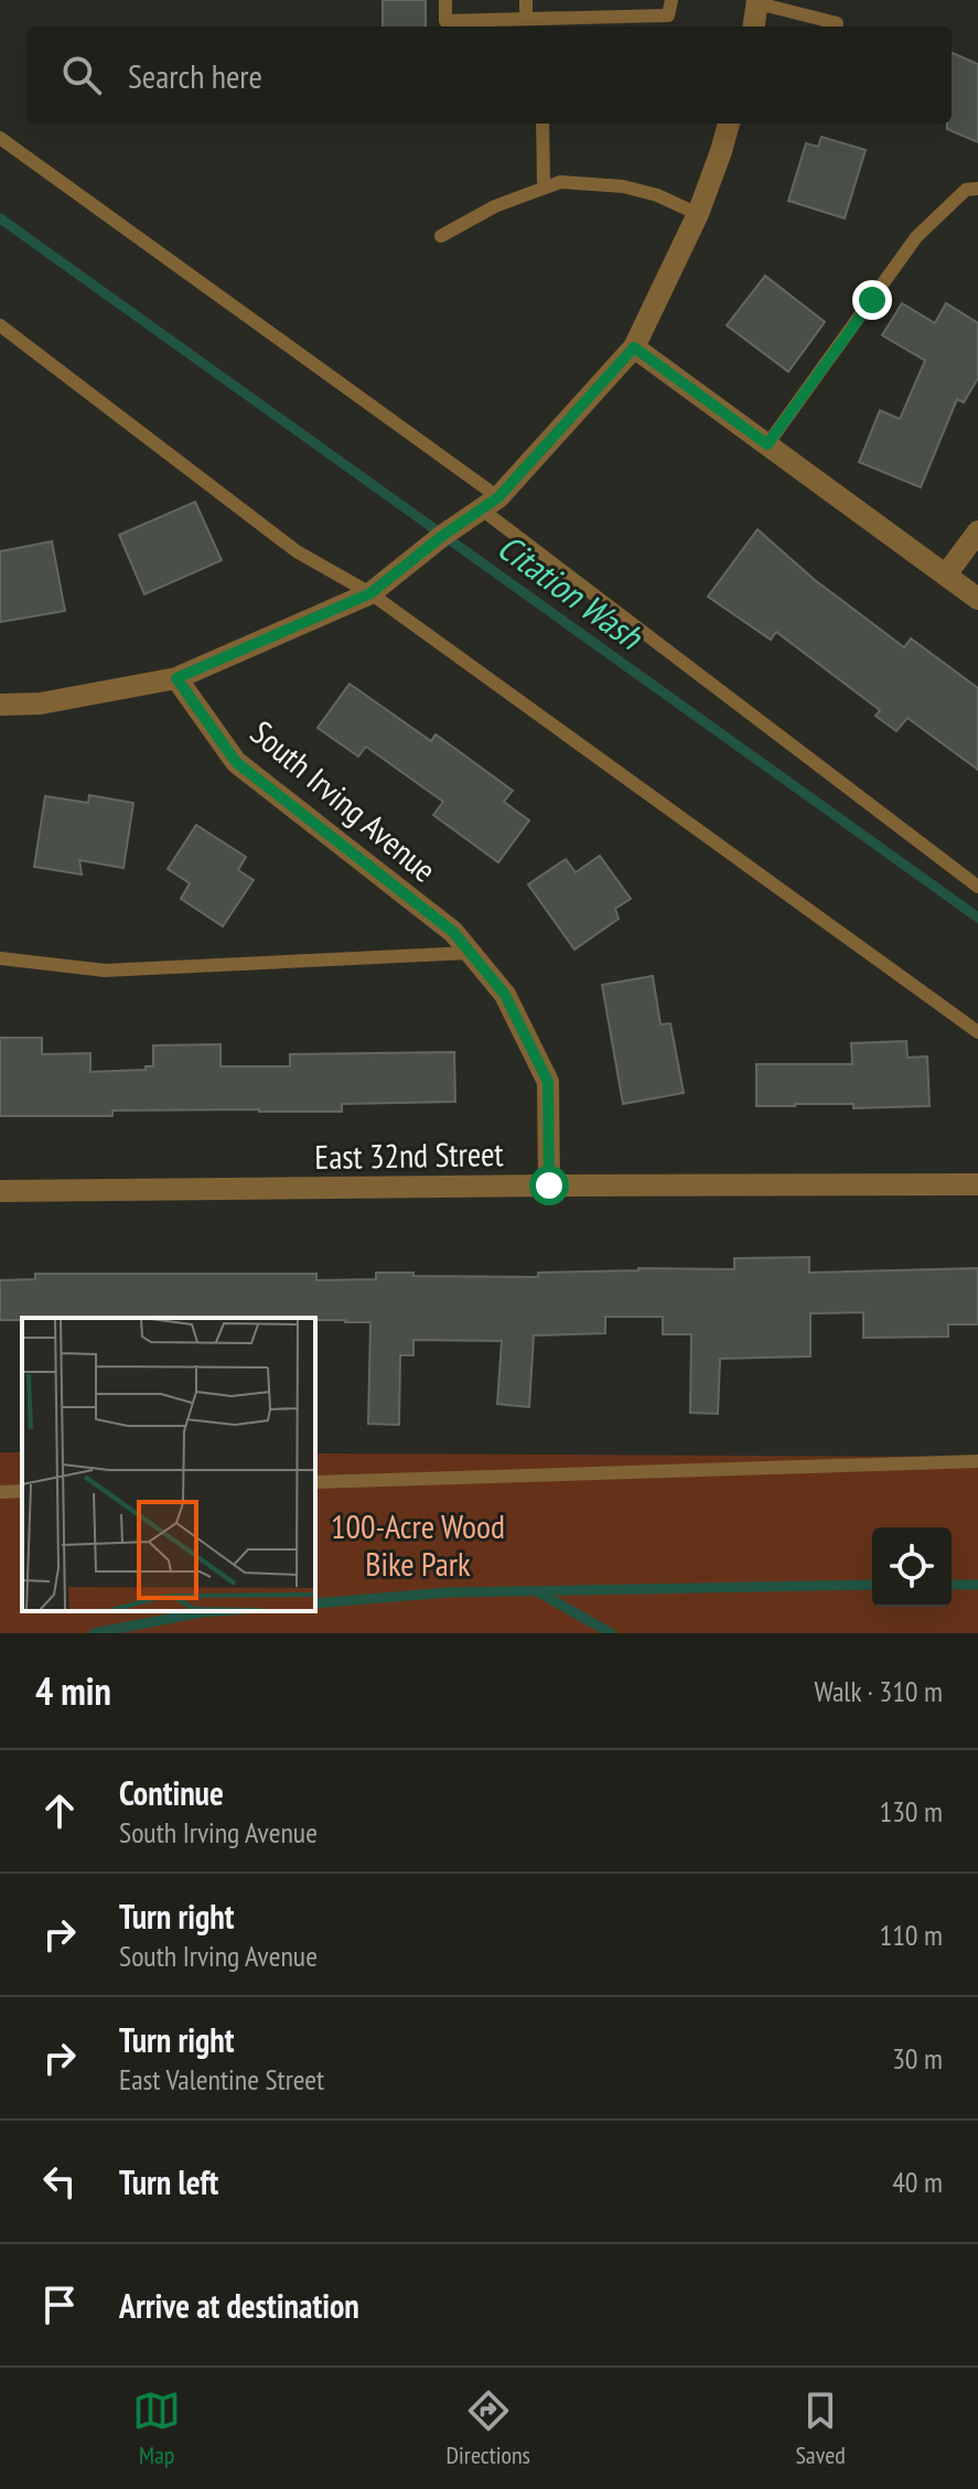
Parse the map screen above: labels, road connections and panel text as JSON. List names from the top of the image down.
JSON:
{
  "streets": {
    "street": ["South Irving Avenue", "East 32nd Street"]
  },
  "crossings": [
    ["South Irving Avenue", "East 32nd Street"]
  ],
  "water": ["Citation Wash"],
  "parks": ["100-Acre Wood Bike Park"],
  "page": {
    "search": "Search here",
    "heading": ["4 min", "Walk · 310 m"],
    "list": [
      ["Continue", "South Irving Avenue", "130 m"],
      ["Turn right", "South Irving Avenue", "110 m"],
      ["Turn right", "East Valentine Street", "30 m"],
      ["Turn left", "40 m"],
      "Arrive at destination"
    ],
    "nav": ["Map", "Directions", "Saved"]
  }
}
